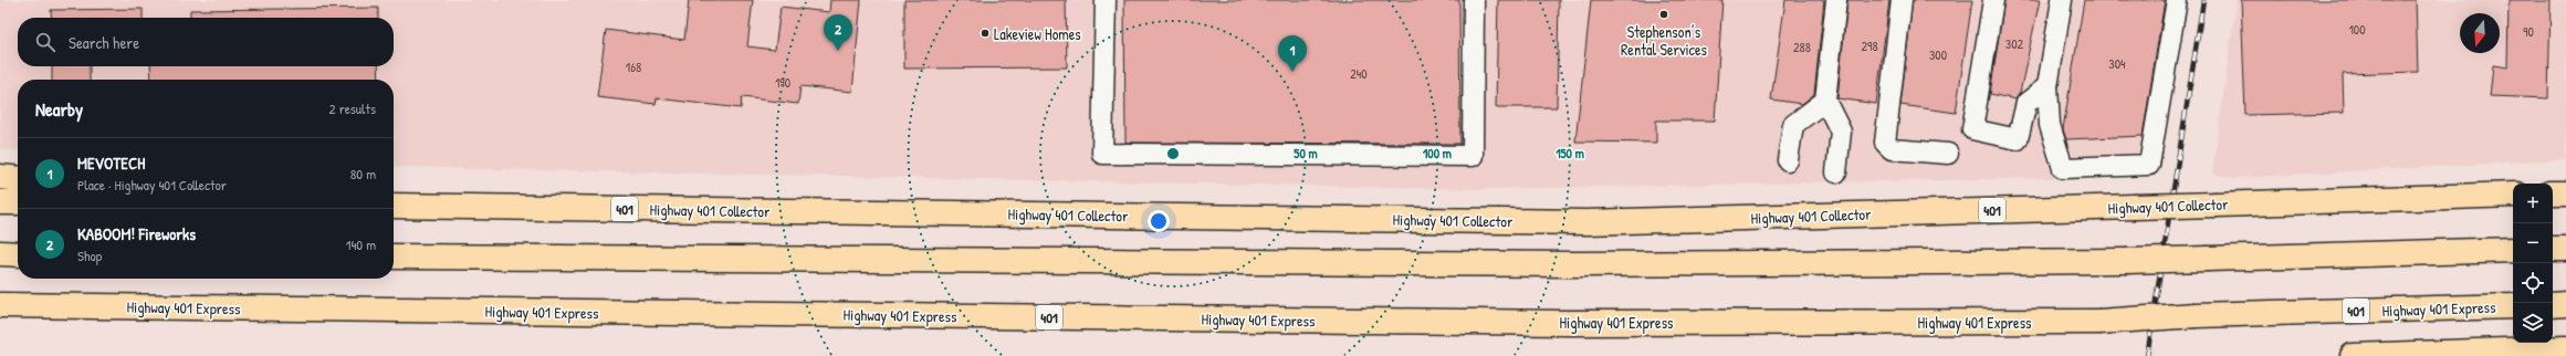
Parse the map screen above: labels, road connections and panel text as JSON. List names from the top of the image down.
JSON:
{
  "streets": {
    "highway": ["Highway 401 Collector", "401", "Highway 401 Express"]
  },
  "places": ["Stephenson’s Rental Services", "Lakeview Homes"],
  "house_numbers": [
    "100",
    "90",
    "302",
    "298",
    "288",
    "300",
    "304",
    "168",
    "240",
    "190"
  ],
  "north": "bottom",
  "page": {
    "pins": ["2", "1"],
    "search": "Search here",
    "heading": ["Nearby", "2 results"],
    "list": [
      {
        "mark": "1",
        "name": "MEVOTECH",
        "note": "Place · Highway 401 Collector",
        "value": "80 m"
      },
      {
        "mark": "2",
        "name": "KABOOM! Fireworks",
        "note": "Shop",
        "value": "140 m"
      }
    ],
    "map_buttons": ["+", "−"]
  },
  "rings": ["50 m", "100 m", "150 m"]
}
